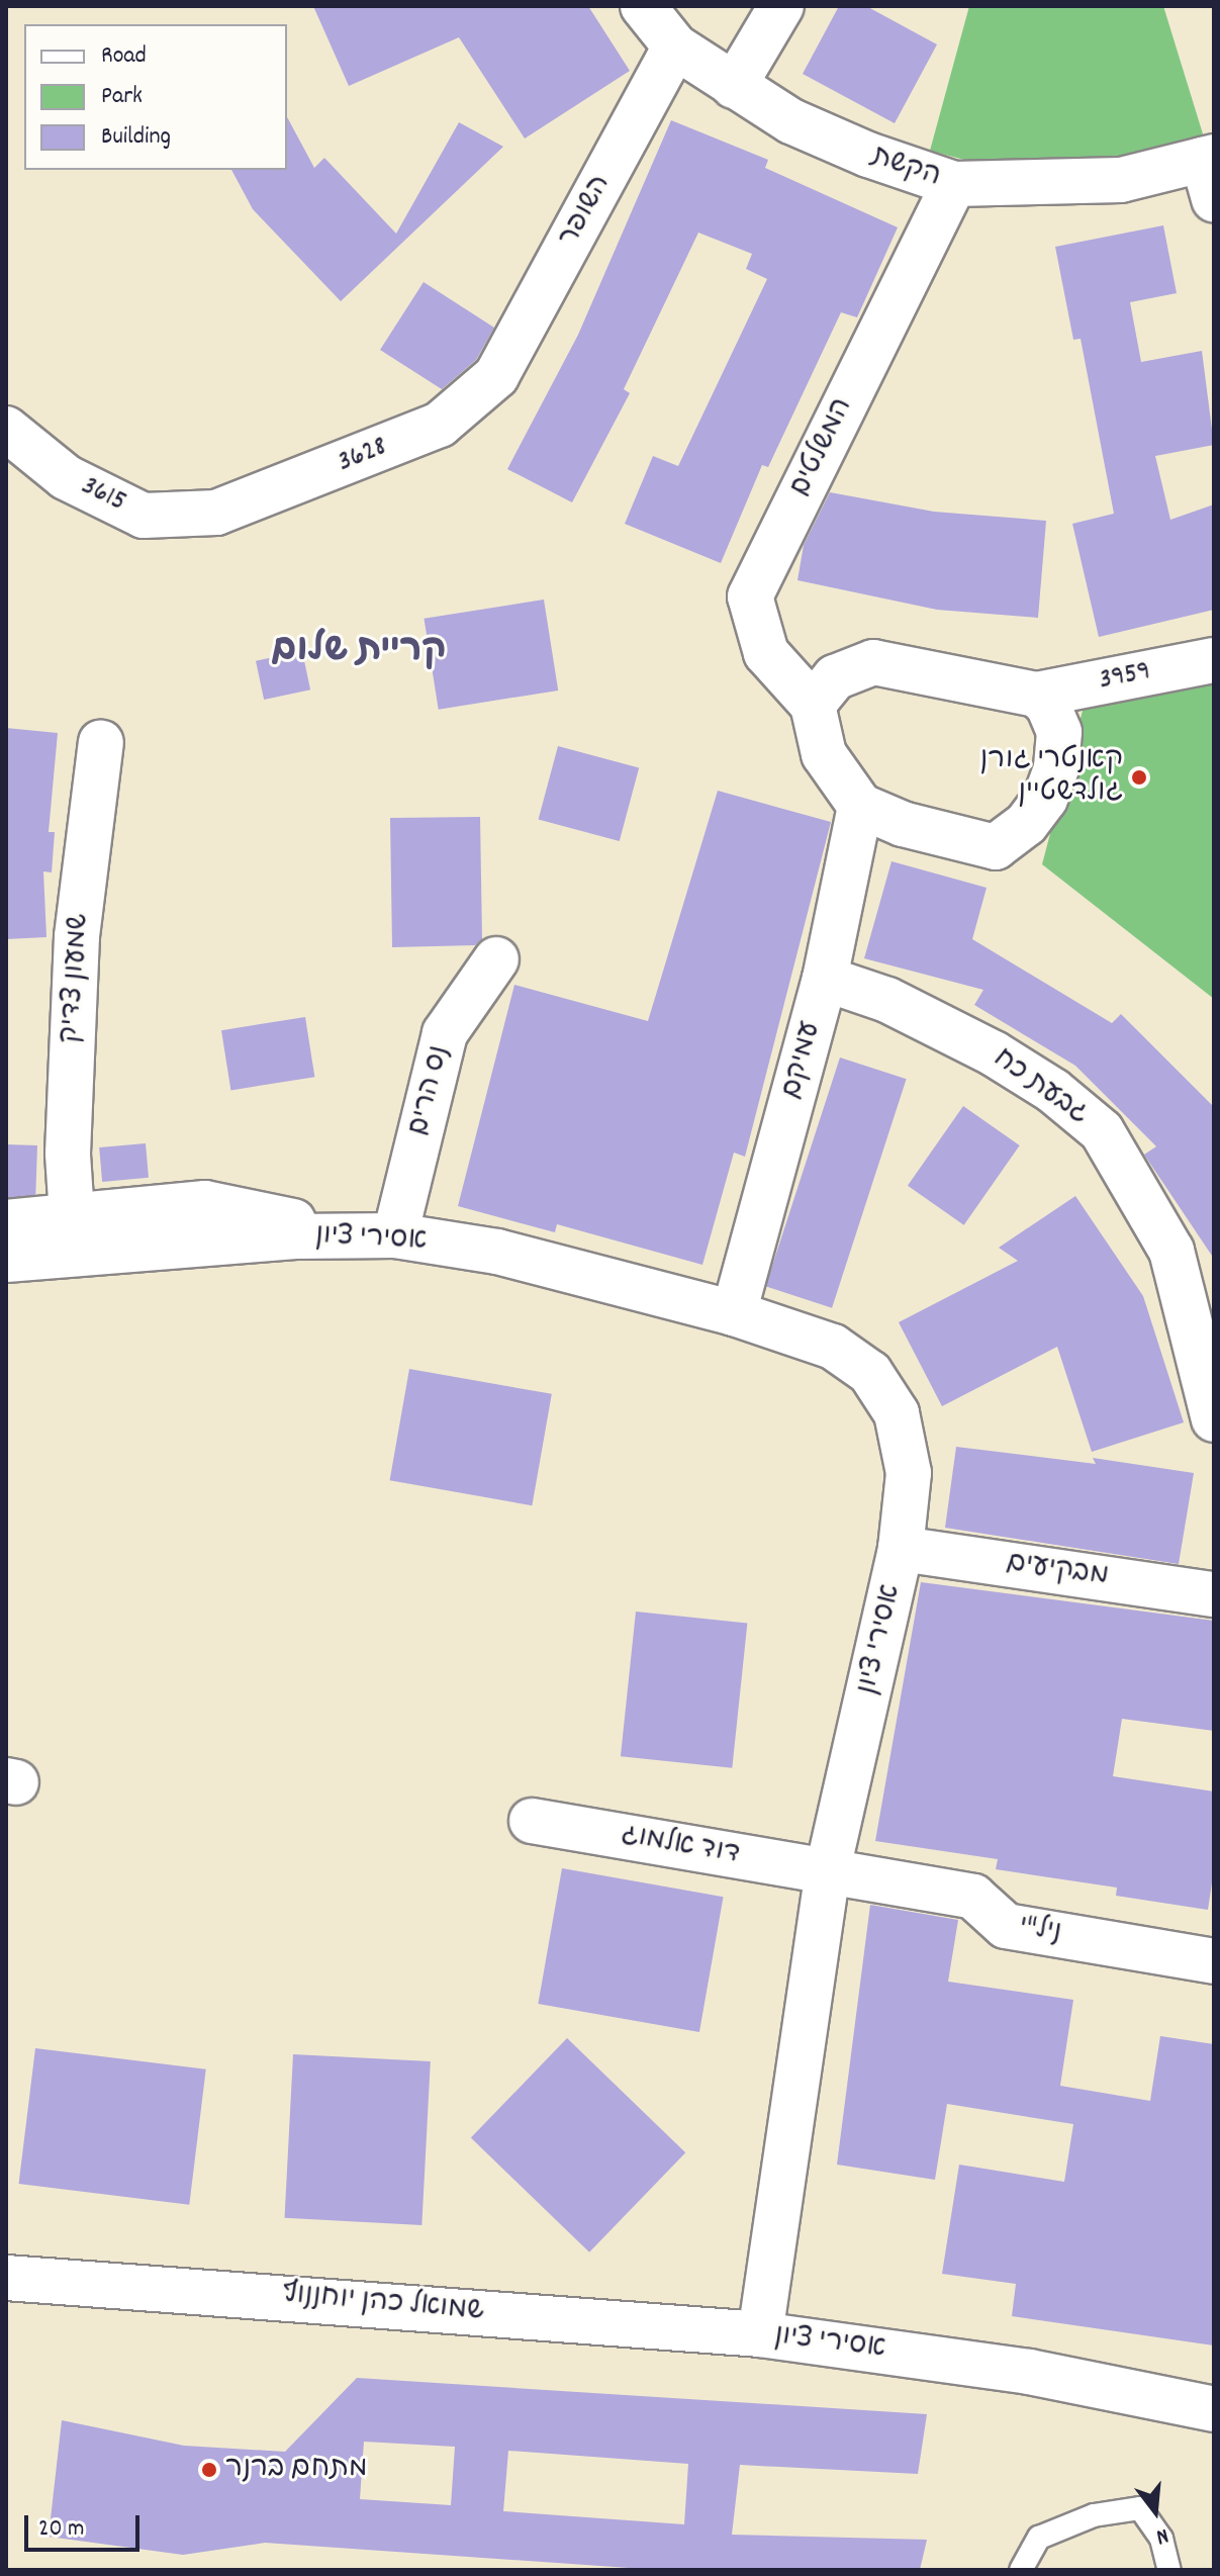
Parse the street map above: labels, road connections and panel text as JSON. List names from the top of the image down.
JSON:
{
  "streets": {
    "street": [
      "הקשת",
      "השופר",
      "המשלטים",
      "3628",
      "3615",
      "3959",
      "שמעון צדיק",
      "עמיקם",
      "גבעת כח",
      "נס הרים",
      "אסירי ציון",
      "מבקיעים",
      "דוד אלמוג",
      "ניל\"י",
      "שמואל כהן יוחננוף"
    ]
  },
  "crossings": [
    ["הקשת", "השופר"],
    ["הקשת", "המשלטים"],
    ["השופר", "3628"],
    ["המשלטים", "3959"],
    ["המשלטים", "עמיקם"],
    ["3628", "3615"],
    ["3959", "עמיקם"],
    ["עמיקם", "גבעת כח"],
    ["עמיקם", "אסירי ציון"],
    ["נס הרים", "אסירי ציון"],
    ["אסירי ציון", "מבקיעים"],
    ["אסירי ציון", "דוד אלמוג"],
    ["אסירי ציון", "ניל\"י"],
    ["אסירי ציון", "שמואל כהן יוחננוף"],
    ["דוד אלמוג", "ניל\"י"]
  ],
  "districts": ["קריית שלום"],
  "places": ["קאנטרי גורן גולדשטיין", "מתחם ברנר"],
  "legend": ["Road", "Park", "Building"],
  "scale_bar": "20 m",
  "north": "bottom"
}
